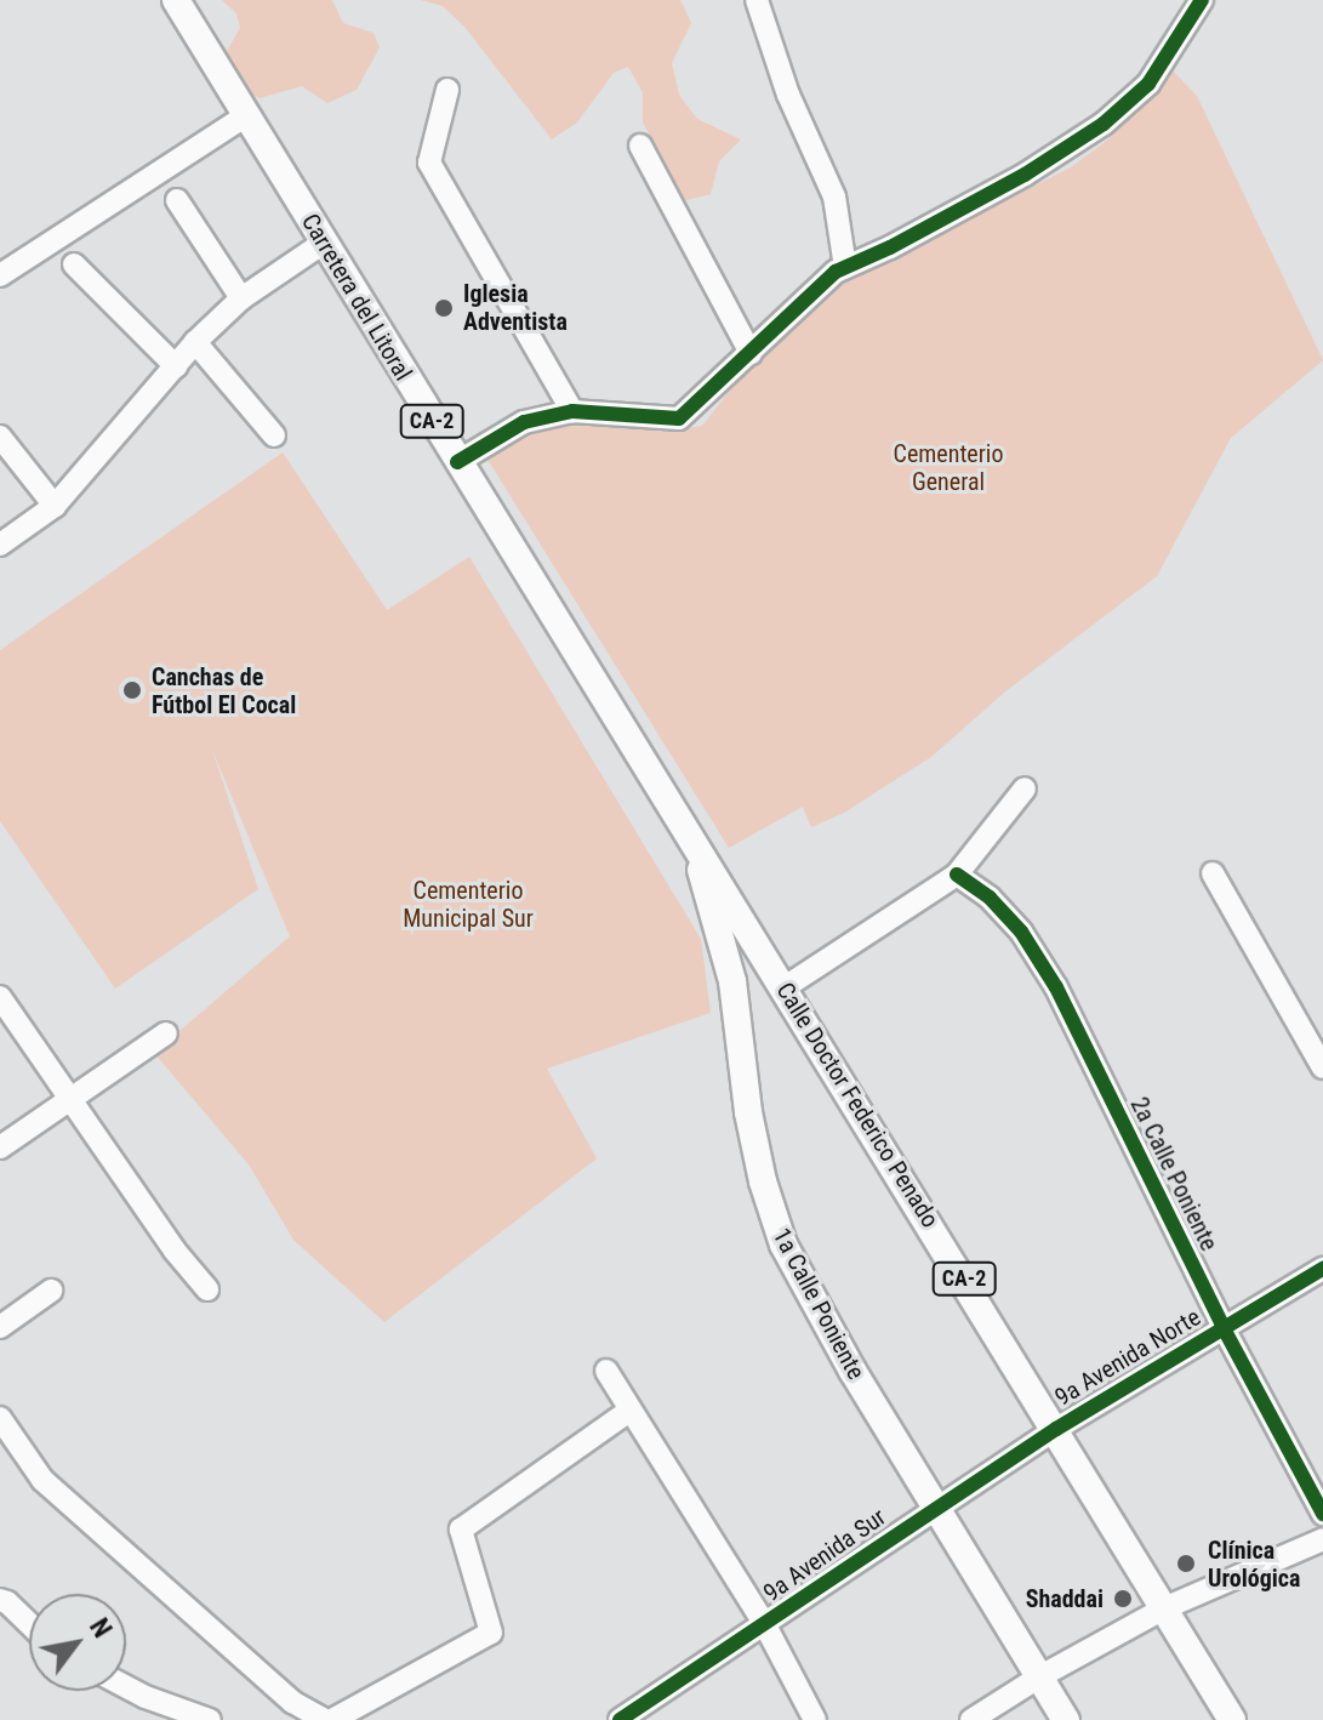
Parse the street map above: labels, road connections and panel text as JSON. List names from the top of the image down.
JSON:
{
  "streets": {
    "main road": [
      "Carretera del Litoral",
      "CA-2",
      "Calle Doctor Federico Penado",
      "1a Calle Poniente"
    ],
    "street": ["2a Calle Poniente", "9a Avenida Norte", "9a Avenida Sur"]
  },
  "crossings": [
    ["Carretera del Litoral", "Calle Doctor Federico Penado"],
    ["Carretera del Litoral", "1a Calle Poniente"],
    ["Calle Doctor Federico Penado", "1a Calle Poniente"],
    ["Calle Doctor Federico Penado", "9a Avenida Norte"],
    ["Calle Doctor Federico Penado", "9a Avenida Sur"],
    ["2a Calle Poniente", "9a Avenida Norte"],
    ["1a Calle Poniente", "9a Avenida Sur"],
    ["9a Avenida Norte", "9a Avenida Sur"]
  ],
  "parks": ["Cementerio General", "Cementerio Municipal Sur"],
  "places": [
    "Iglesia Adventista",
    "Canchas de Fútbol El Cocal",
    "Clínica Urológica",
    "Shaddai"
  ],
  "north": "top right"
}
